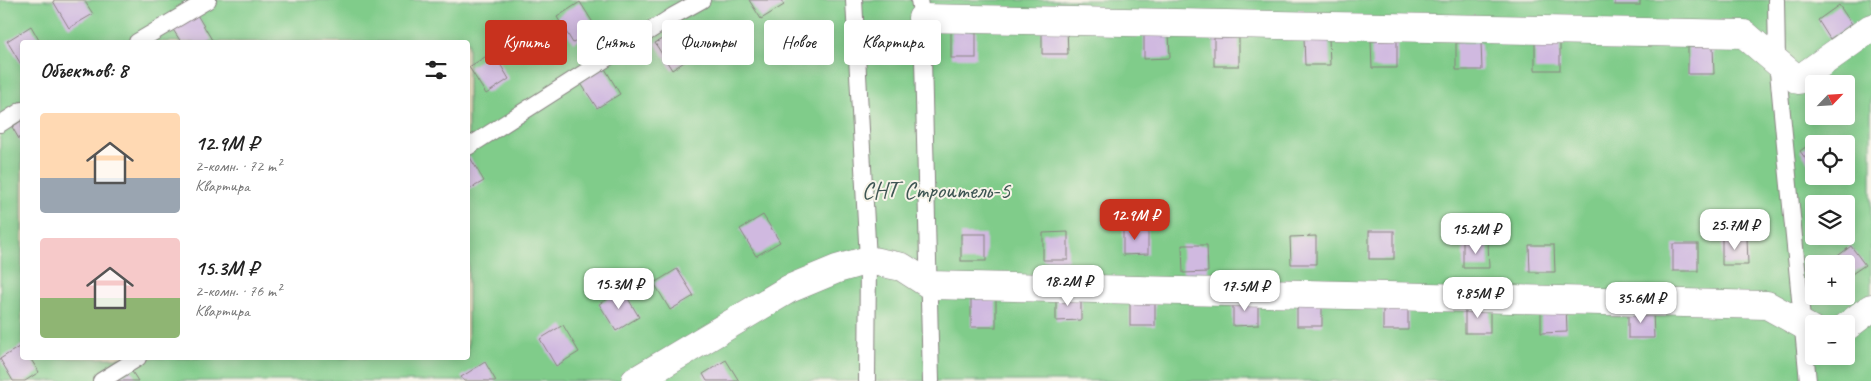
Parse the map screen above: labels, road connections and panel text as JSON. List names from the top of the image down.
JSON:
{
  "parks": ["СНТ Строитель-5"],
  "north": "top right",
  "page": {
    "chip": [
      "Купить",
      "Снять",
      "Фильтры",
      "Новое",
      "Квартира"
    ],
    "heading": "Объектов: 8",
    "map_buttons": ["+", "−"],
    "list": [
      {
        "name": "12.9M ₽",
        "note": "2-комн. · 72 m² · Квартира"
      },
      {
        "name": "15.3M ₽",
        "note": "2-комн. · 76 m² · Квартира"
      }
    ],
    "price": [
      "12.9M ₽",
      "25.7M ₽",
      "15.2M ₽",
      "18.2M ₽",
      "15.3M ₽",
      "17.5M ₽",
      "9.85M ₽",
      "35.6M ₽"
    ]
  }
}
